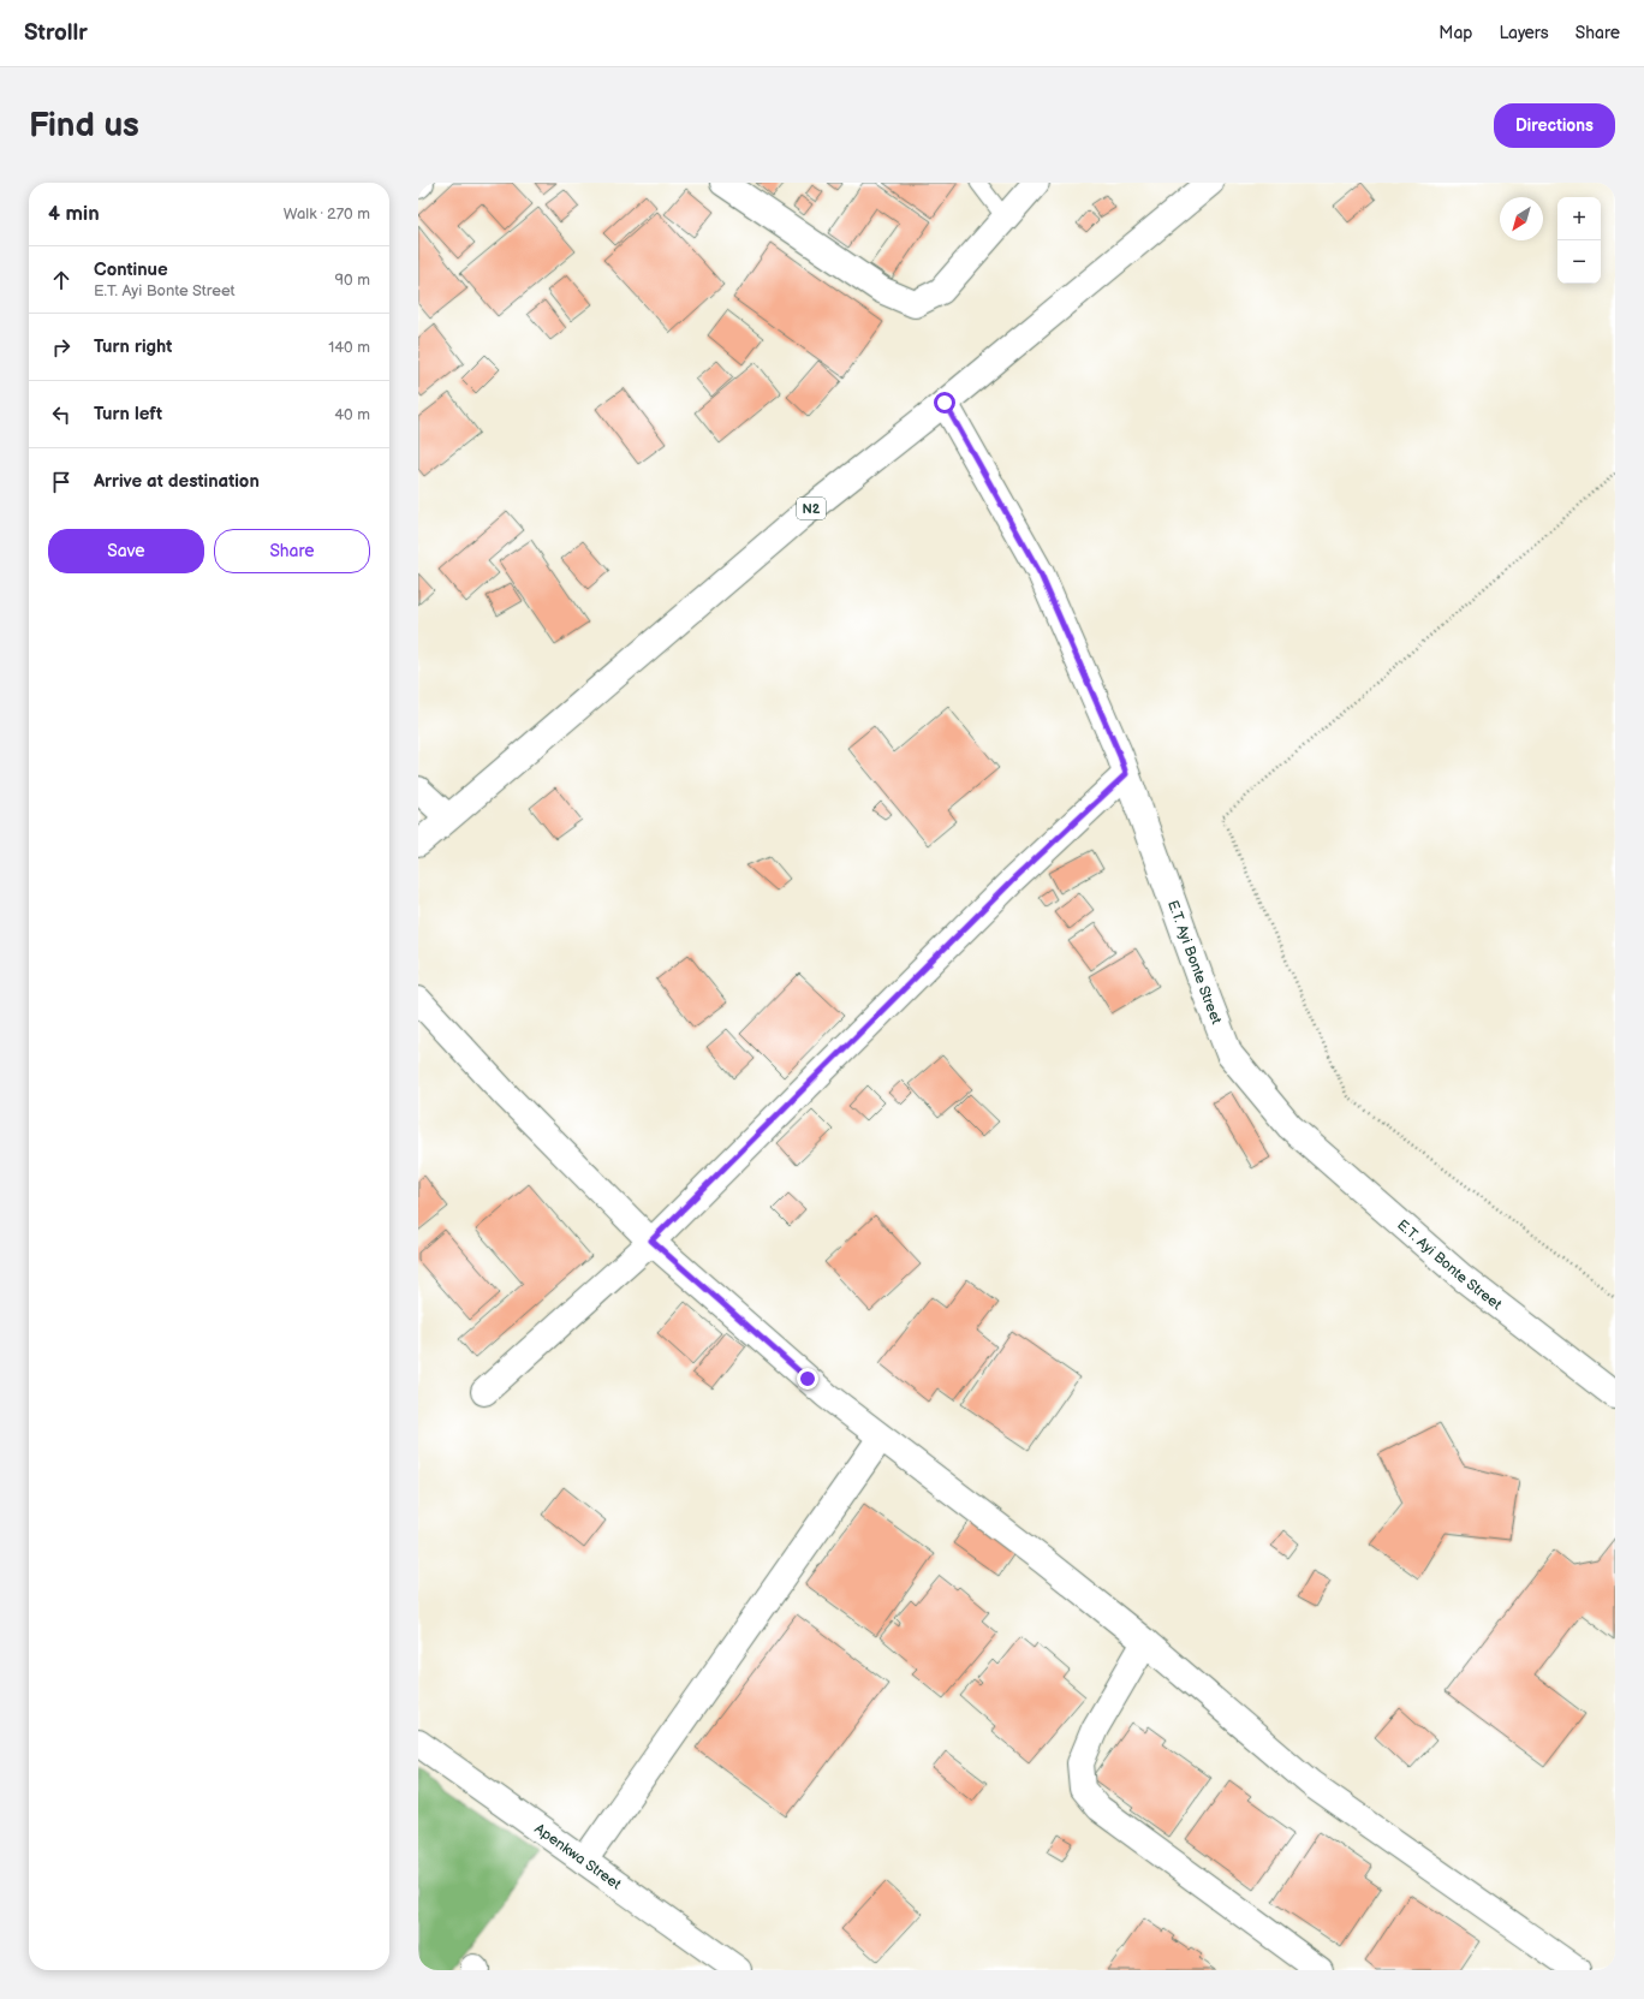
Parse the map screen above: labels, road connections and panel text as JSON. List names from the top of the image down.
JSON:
{
  "streets": {
    "main road": ["N2", "E.T. Ayi Bonte Street", "Apenkwa Street"]
  },
  "crossings": [
    ["N2", "E.T. Ayi Bonte Street"]
  ],
  "north": "bottom left",
  "page": {
    "header": "Strollr",
    "nav": ["Map", "Layers", "Share"],
    "buttons": [
      "Directions",
      ["Save", "Share"]
    ],
    "title": "Find us",
    "heading": ["4 min", "Walk · 270 m"],
    "map_buttons": ["+", "−"],
    "list": [
      ["Continue", "E.T. Ayi Bonte Street", "90 m"],
      ["Turn right", "140 m"],
      ["Turn left", "40 m"],
      "Arrive at destination"
    ]
  }
}
